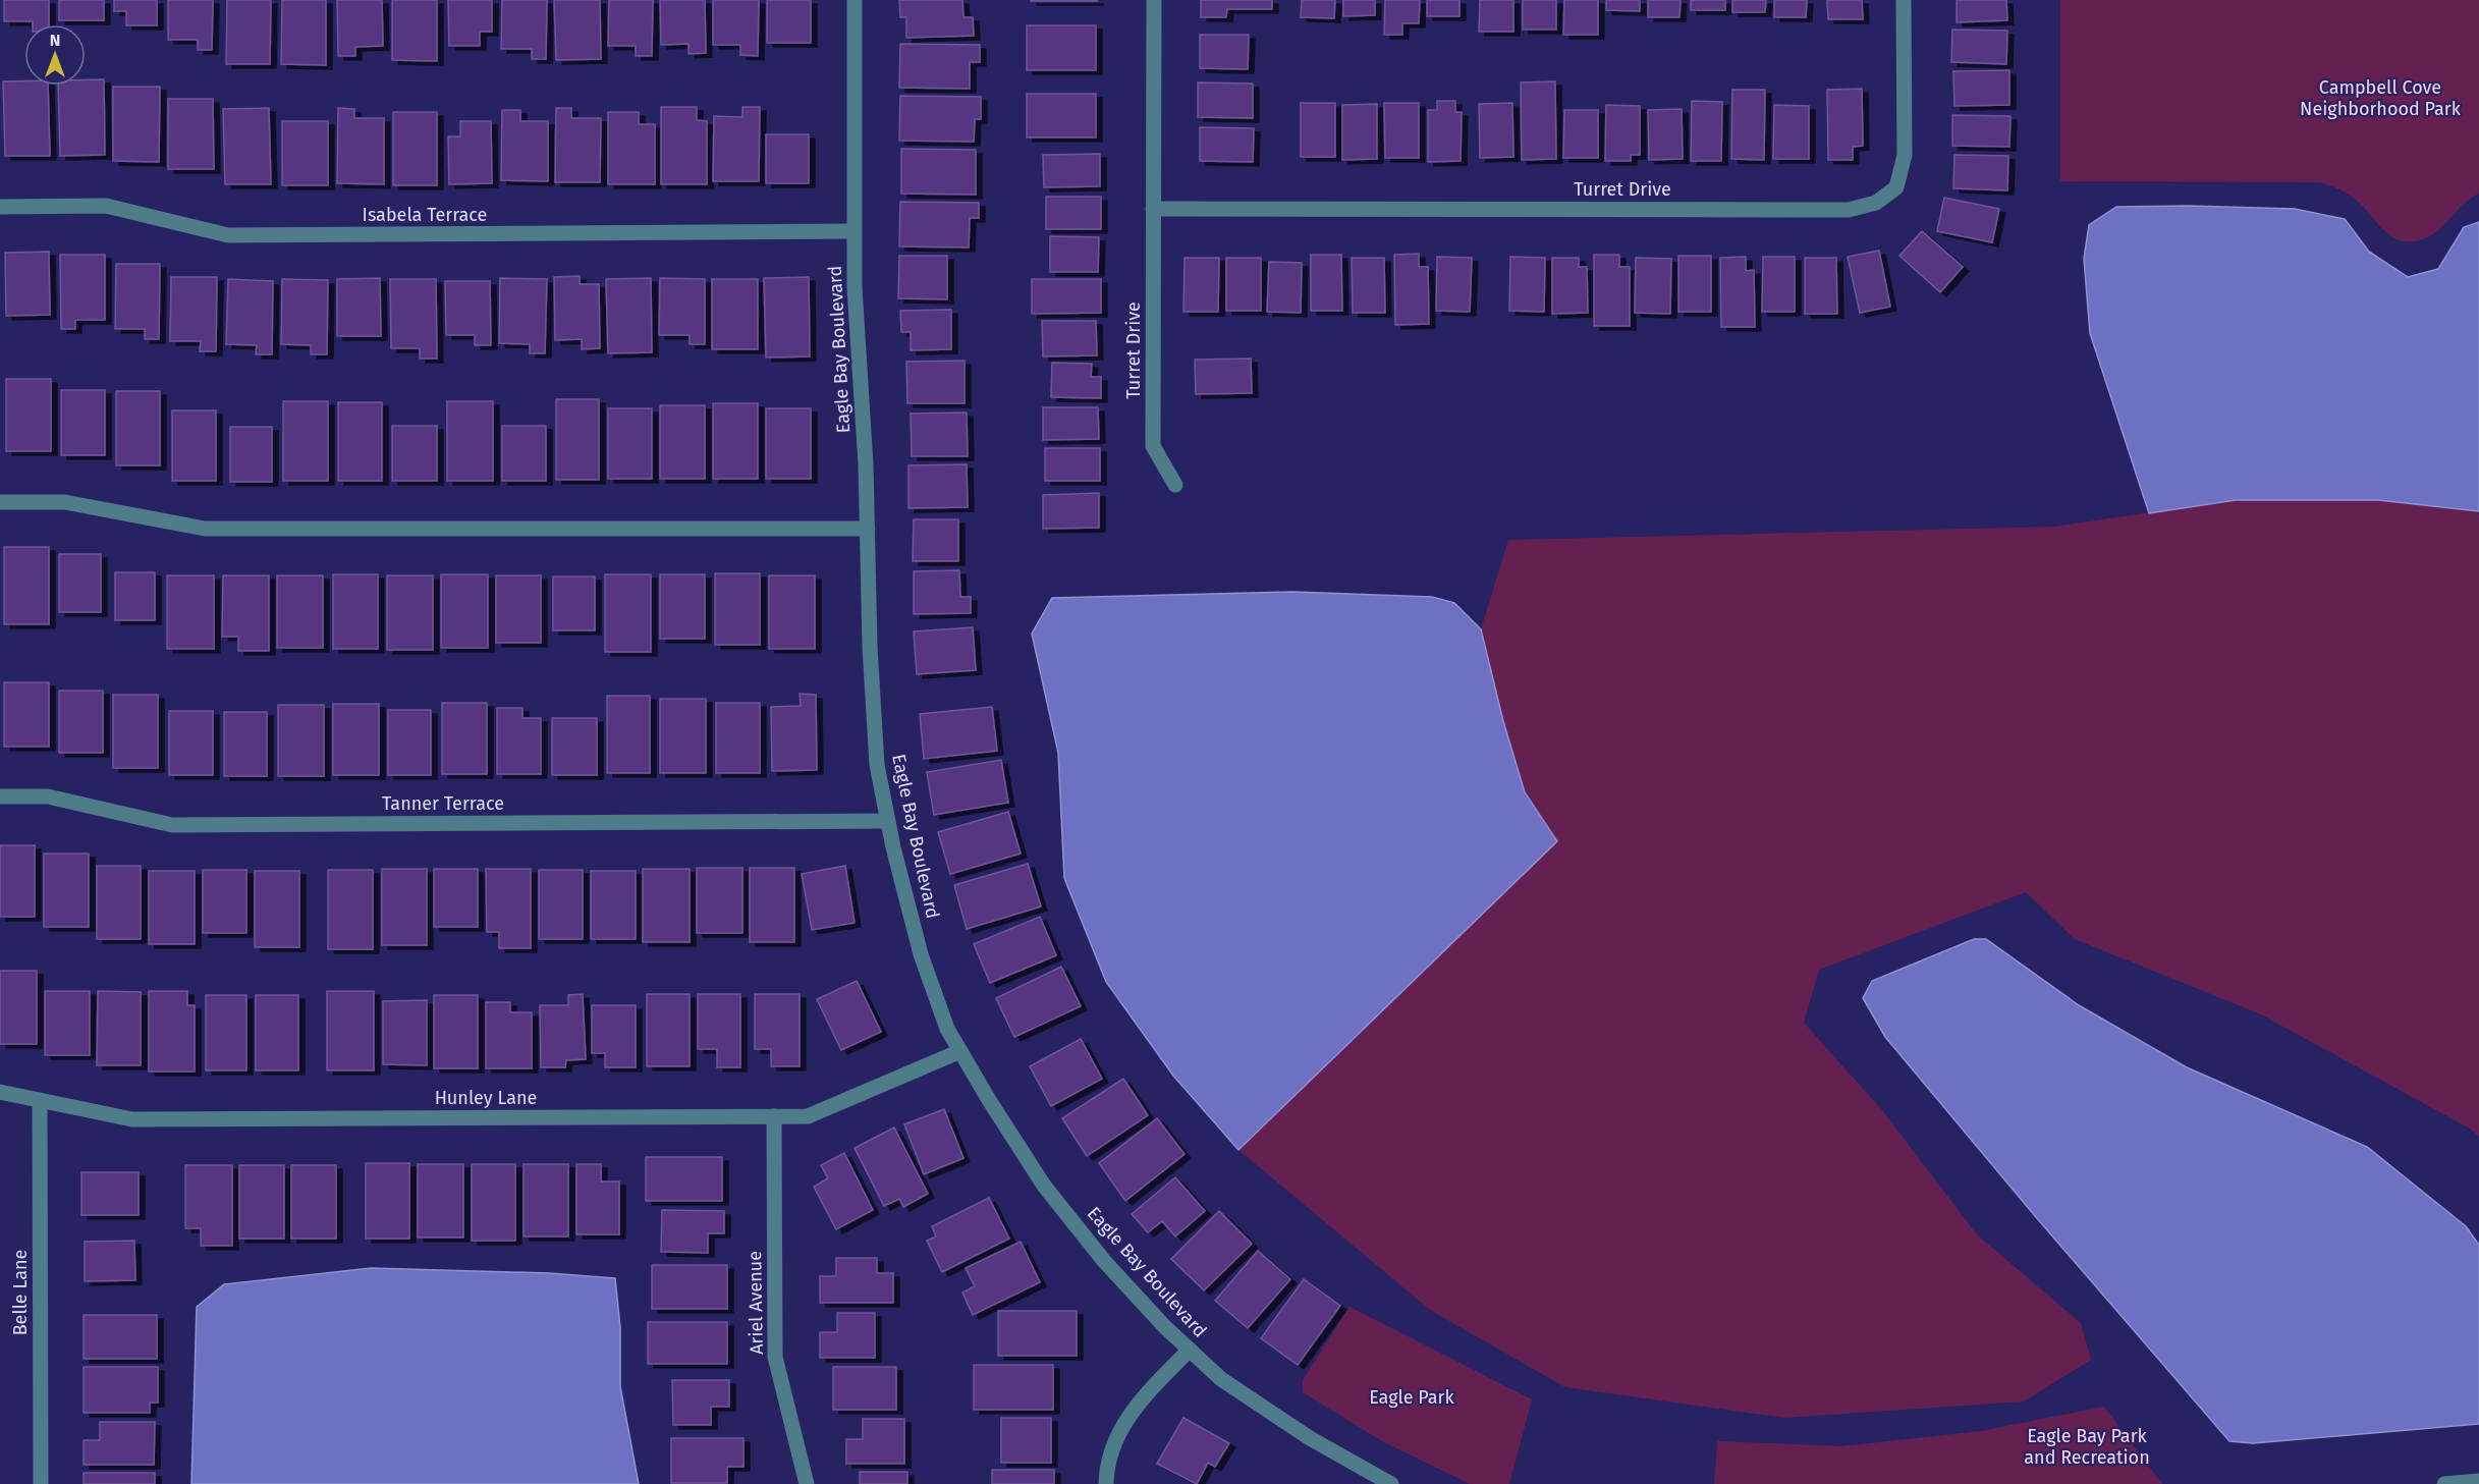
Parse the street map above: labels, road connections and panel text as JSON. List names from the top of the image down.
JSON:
{
  "streets": {
    "street": [
      "Turret Drive",
      "Isabela Terrace",
      "Eagle Bay Boulevard",
      "Tanner Terrace",
      "Hunley Lane",
      "Belle Lane",
      "Ariel Avenue"
    ]
  },
  "crossings": [
    ["Isabela Terrace", "Eagle Bay Boulevard"],
    ["Eagle Bay Boulevard", "Tanner Terrace"],
    ["Eagle Bay Boulevard", "Hunley Lane"],
    ["Hunley Lane", "Belle Lane"],
    ["Hunley Lane", "Ariel Avenue"]
  ],
  "parks": ["Campbell Cove Neighborhood Park", "Eagle Park", "Eagle Bay Park and Recreation"],
  "north": "top"
}
